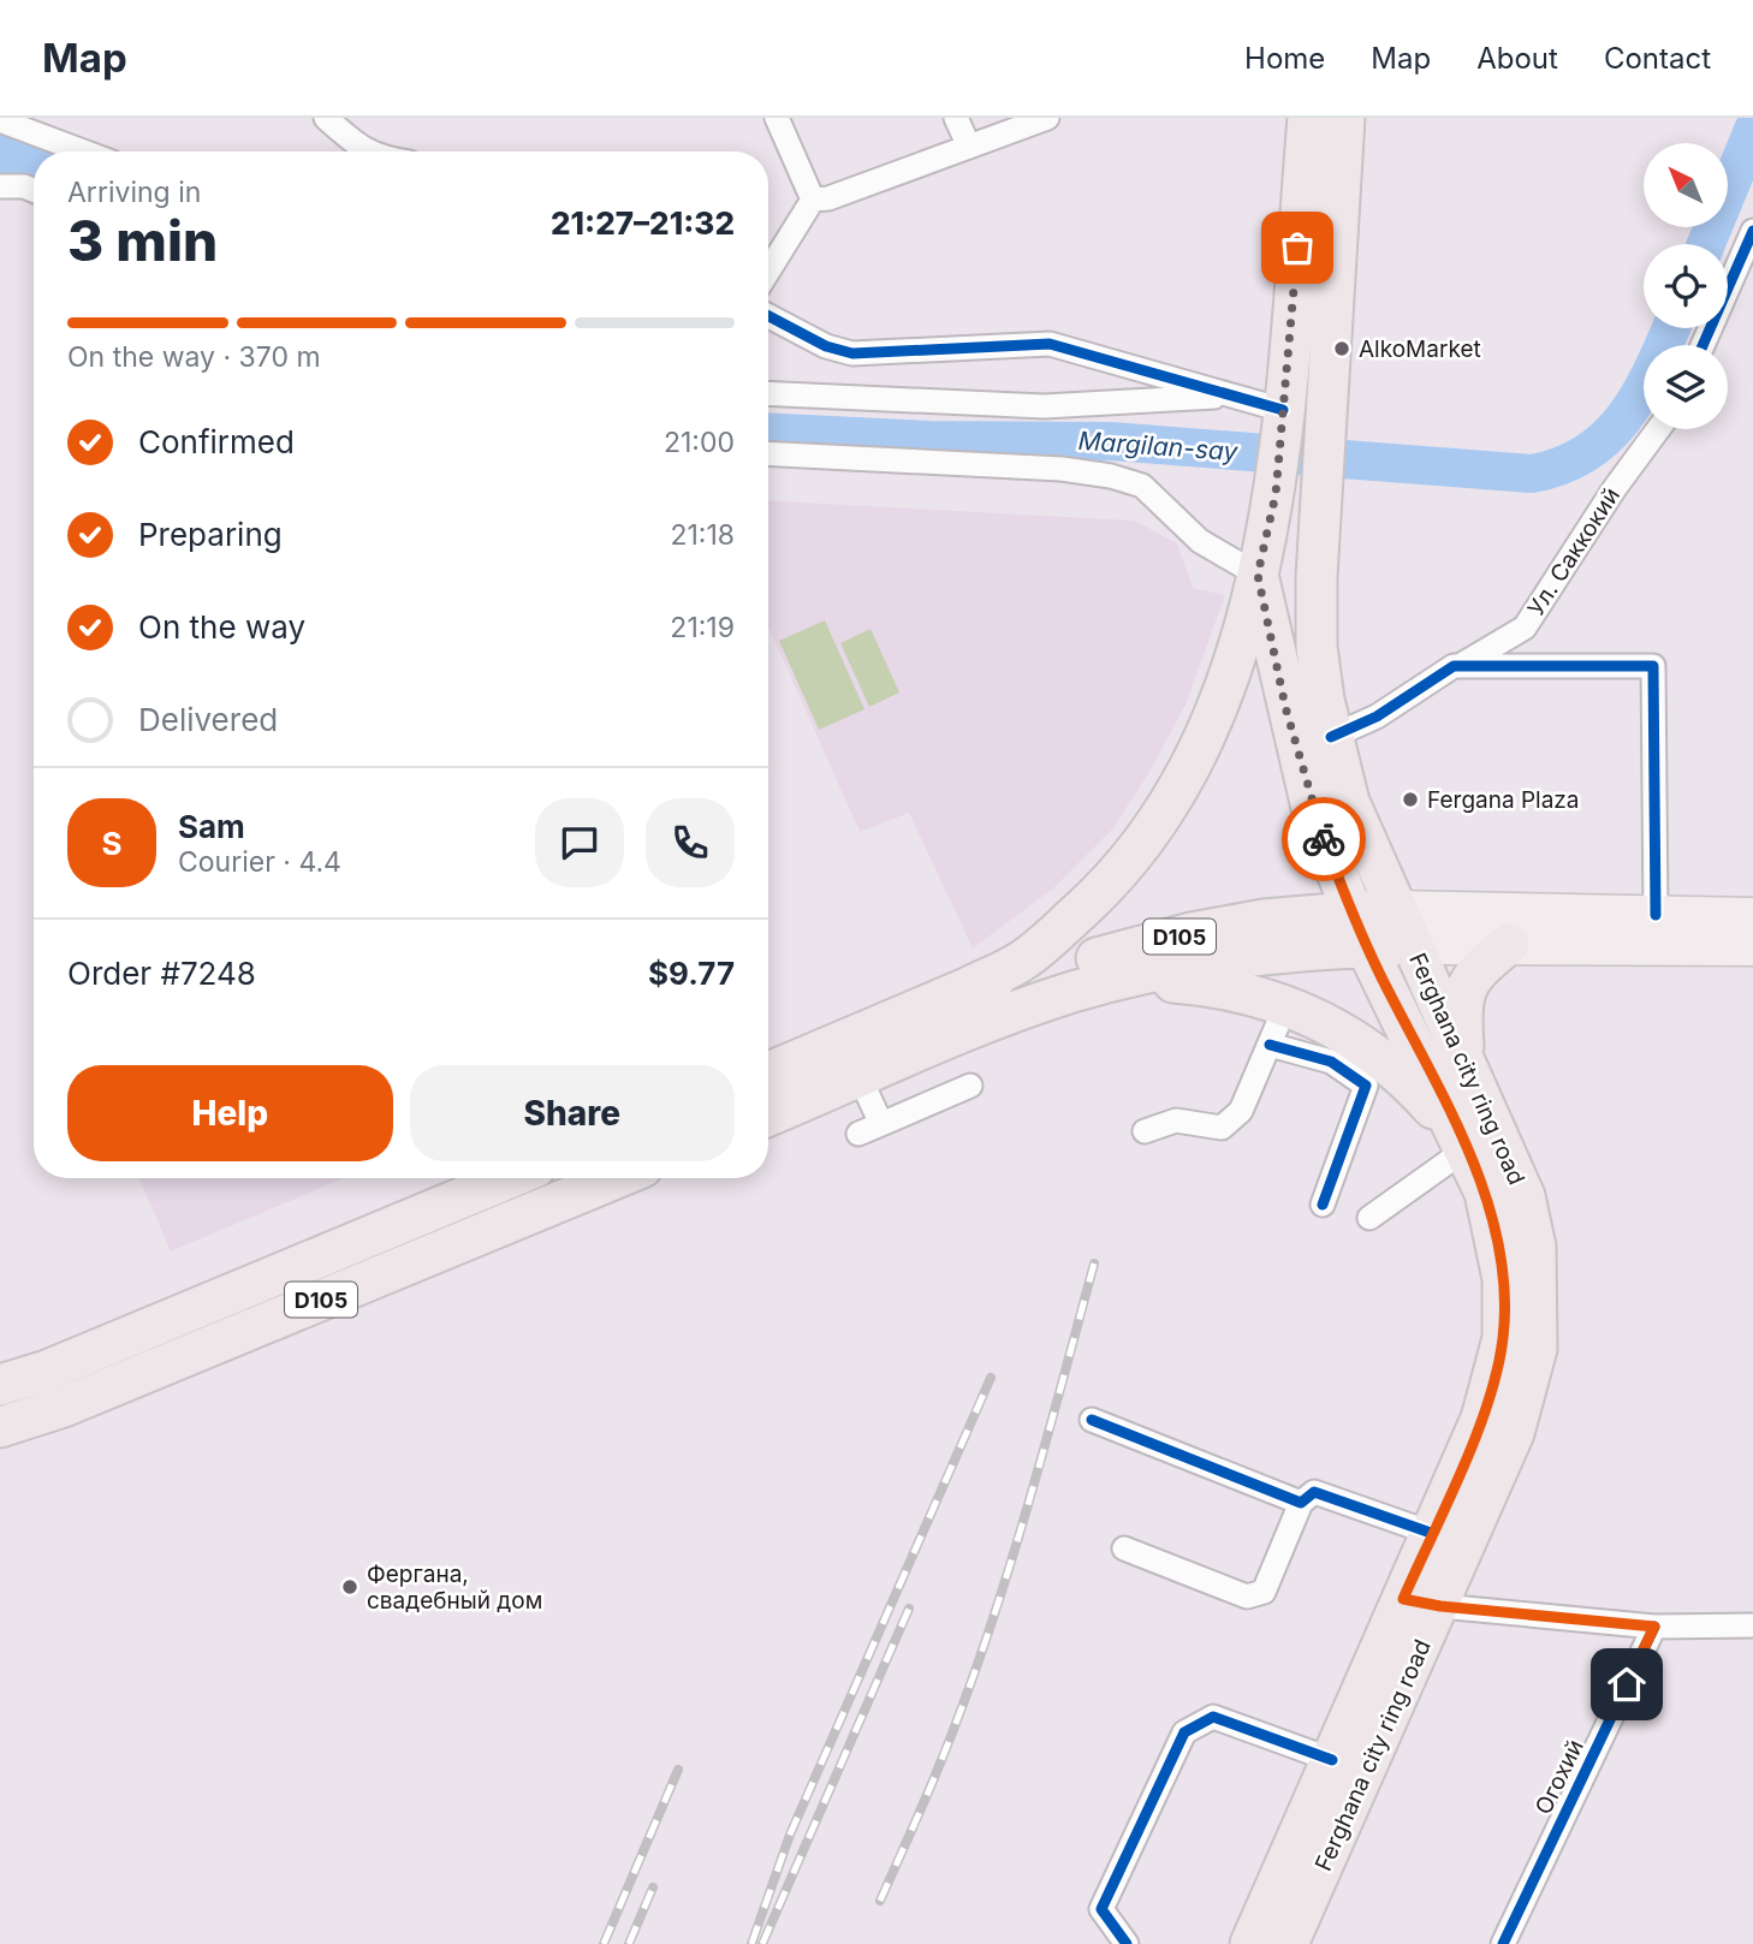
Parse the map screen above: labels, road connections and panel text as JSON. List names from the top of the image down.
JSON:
{
  "streets": {
    "highway": ["D105", "Ferghana city ring road"],
    "street": ["Ул. Саккокий", "Огохий"]
  },
  "crossings": [
    ["Ул. Саккокий", "Ferghana city ring road"],
    ["D105", "Ferghana city ring road"]
  ],
  "water": ["Margilan-say"],
  "places": ["AlkoMarket", "Fergana Plaza", "Фергана, свадебный дом"],
  "north": "top left",
  "page": {
    "header": "Map",
    "nav": [
      "Home",
      "Map",
      "About",
      "Contact"
    ],
    "heading": ["3 min", "Arriving in", "21:27–21:32"],
    "panel": [
      "Sam",
      "Courier · 4.4",
      "Order #7248",
      "$9.77"
    ],
    "bar": "On the way · 370 m",
    "list": [
      ["Confirmed", "21:00"],
      ["Preparing", "21:18"],
      ["On the way", "21:19"],
      "Delivered"
    ],
    "round": "S",
    "buttons": ["Help", "Share"]
  }
}
